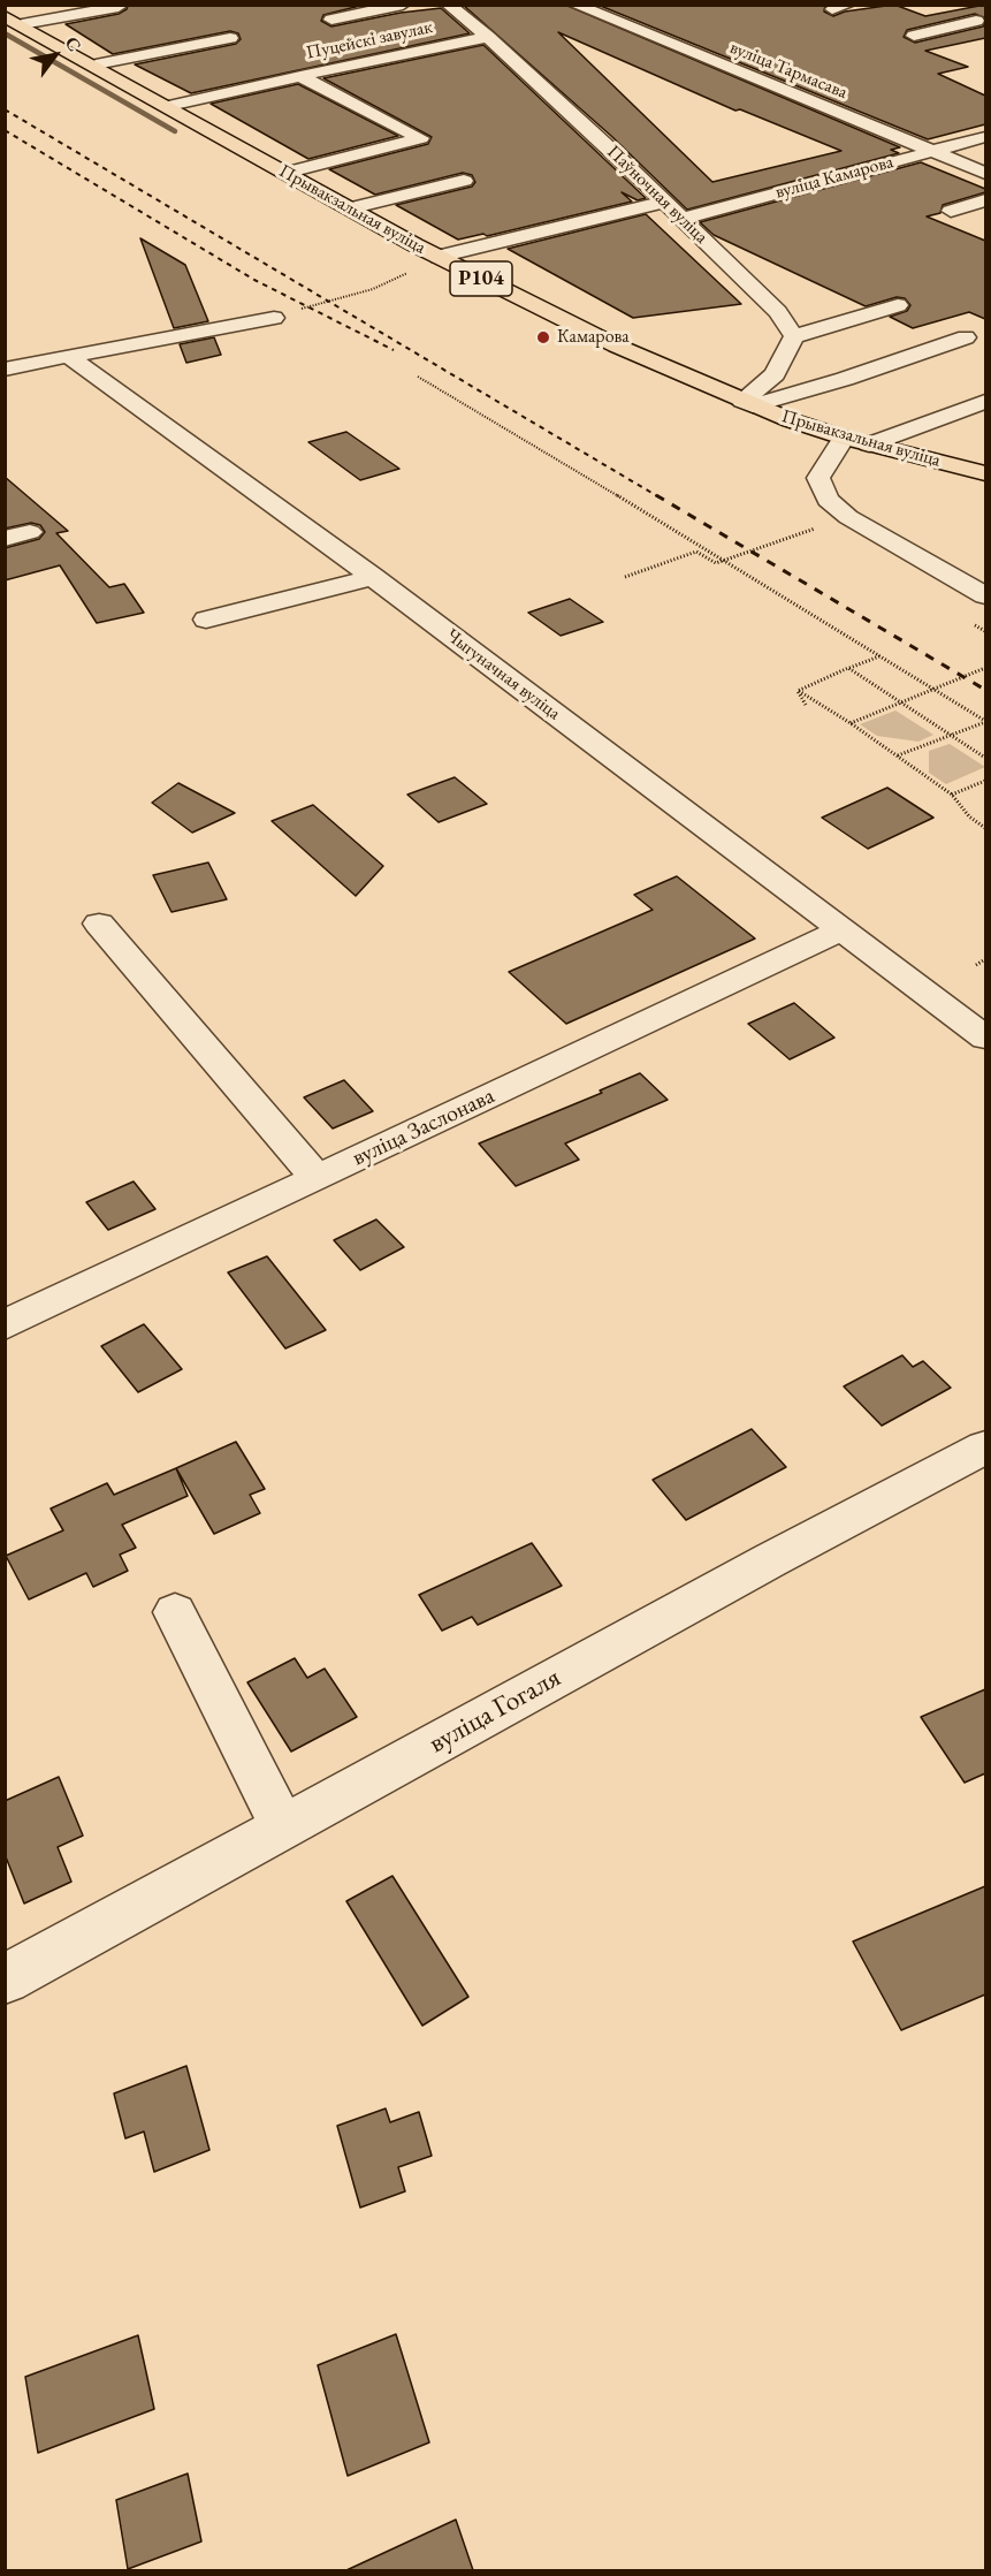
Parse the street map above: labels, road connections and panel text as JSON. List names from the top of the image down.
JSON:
{
  "streets": {
    "main road": ["Прывакзальная вуліца", "Р104"],
    "street": [
      "Пуцейскі завулак",
      "вуліца Тармасава",
      "вуліца Камарова",
      "Паўночная вуліца",
      "Чыгуначная вуліца",
      "вуліца Заслонава",
      "вуліца Гогаля"
    ]
  },
  "crossings": [
    ["Пуцейскі завулак", "Паўночная вуліца"],
    ["Пуцейскі завулак", "Прывакзальная вуліца"],
    ["вуліца Тармасава", "вуліца Камарова"],
    ["вуліца Камарова", "Паўночная вуліца"],
    ["Чыгуначная вуліца", "вуліца Заслонава"]
  ],
  "places": ["Камарова"],
  "north": "top right"
}
